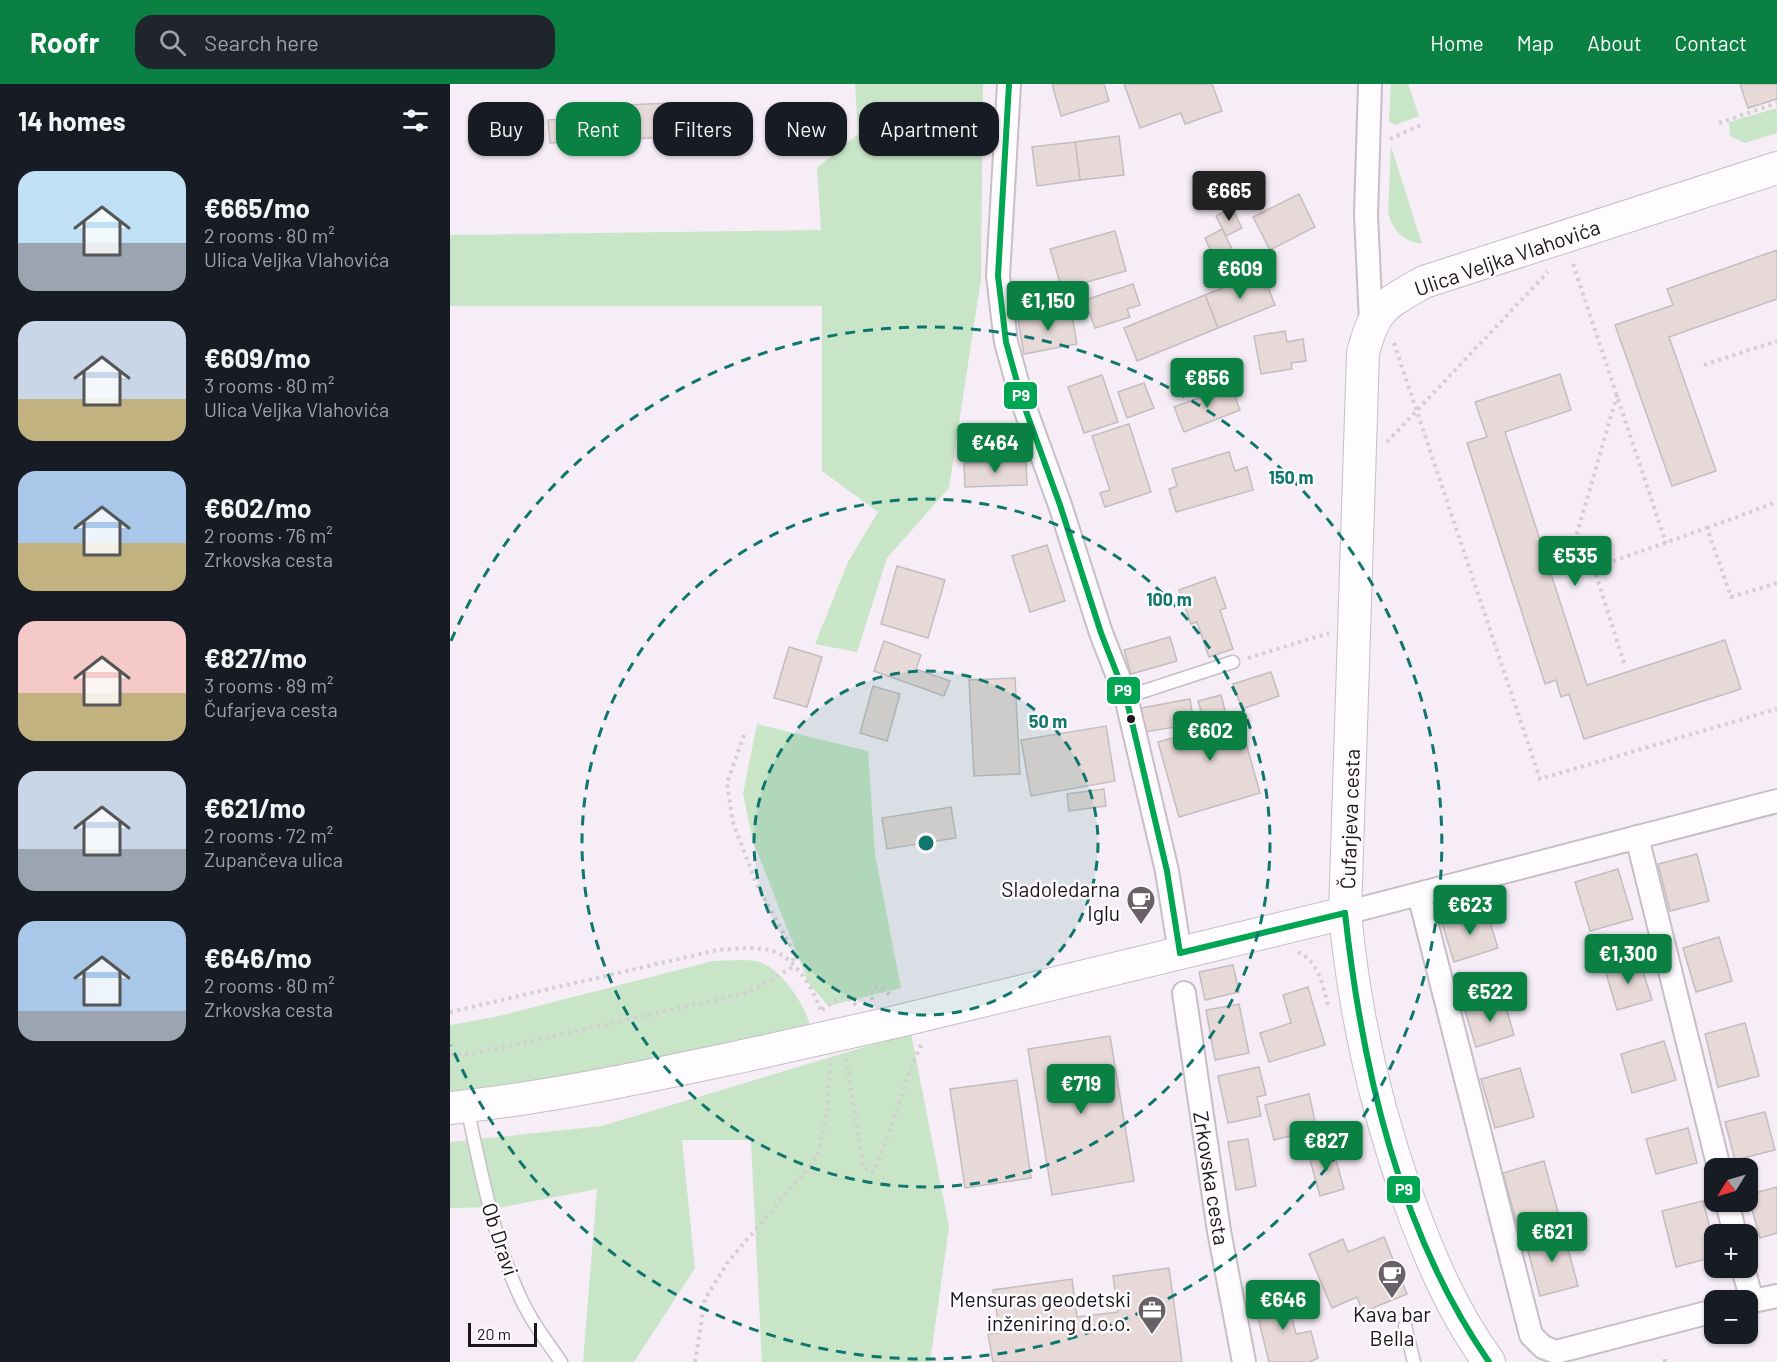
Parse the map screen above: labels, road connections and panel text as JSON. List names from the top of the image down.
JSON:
{
  "streets": {
    "street": ["Ulica Veljka Vlahovića", "Čufarjeva cesta", "Zrkovska cesta"],
    "lane": ["Ob Dravi"]
  },
  "crossings": [
    ["Ulica Veljka Vlahovića", "Čufarjeva cesta"]
  ],
  "places": {
    "cafe": ["Sladoledarna Iglu", "Kava bar Bella"],
    "office": ["Mensuras geodetski inženiring d.o.o."]
  },
  "lines": ["transit line P9"],
  "scale_bar": "20 m",
  "north": "bottom left",
  "page": {
    "header": "Roofr",
    "search": "Search here",
    "nav": [
      "Home",
      "Map",
      "About",
      "Contact"
    ],
    "heading": "14 homes",
    "chip": [
      "Buy",
      "Rent",
      "Filters",
      "New",
      "Apartment"
    ],
    "list": [
      {
        "name": "€665/mo",
        "note": "2 rooms · 80 m² · Ulica Veljka Vlahovića"
      },
      {
        "name": "€609/mo",
        "note": "3 rooms · 80 m² · Ulica Veljka Vlahovića"
      },
      {
        "name": "€602/mo",
        "note": "2 rooms · 76 m² · Zrkovska cesta"
      },
      {
        "name": "€827/mo",
        "note": "3 rooms · 89 m² · Čufarjeva cesta"
      },
      {
        "name": "€621/mo",
        "note": "2 rooms · 72 m² · Zupančeva ulica"
      },
      {
        "name": "€646/mo",
        "note": "2 rooms · 80 m² · Zrkovska cesta"
      }
    ],
    "price": [
      "€665",
      "€609",
      "€1,150",
      "€856",
      "€464",
      "€535",
      "€602",
      "€623",
      "€1,300",
      "€522",
      "€719",
      "€827",
      "€621",
      "€646"
    ],
    "map_buttons": ["+", "−"],
    "scale": "20 m"
  },
  "rings": ["150 m", "100 m", "50 m"]
}
